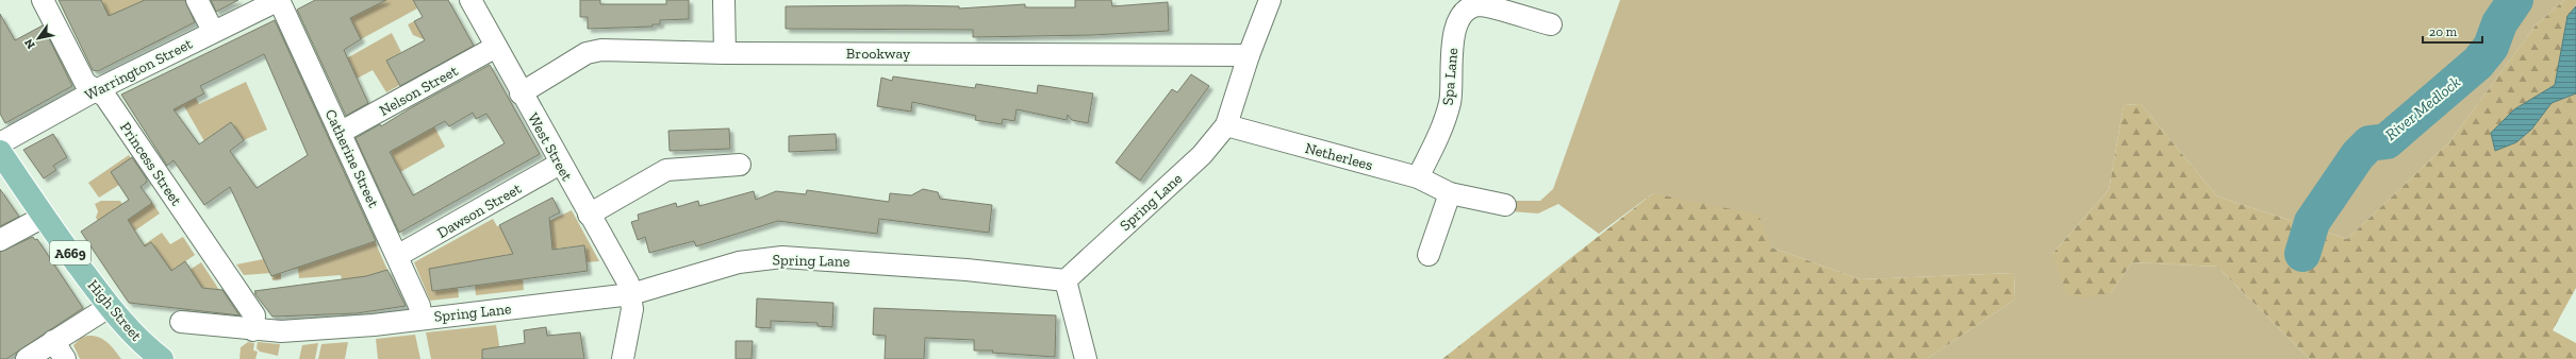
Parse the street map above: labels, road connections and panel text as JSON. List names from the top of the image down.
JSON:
{
  "streets": {
    "main road": ["A669", "High Street"],
    "street": [
      "Brookway",
      "Warrington Street",
      "Spa Lane",
      "Nelson Street",
      "West Street",
      "Netherlees",
      "Catherine Street",
      "Princess Street",
      "Spring Lane",
      "Dawson Street"
    ]
  },
  "crossings": [
    ["Brookway", "West Street"],
    ["Brookway", "Spring Lane"],
    ["Warrington Street", "Catherine Street"],
    ["Warrington Street", "Princess Street"],
    ["Spa Lane", "Netherlees"],
    ["Nelson Street", "West Street"],
    ["Nelson Street", "Catherine Street"],
    ["West Street", "Spring Lane"],
    ["West Street", "Dawson Street"],
    ["Netherlees", "Spring Lane"],
    ["Catherine Street", "Spring Lane"],
    ["Catherine Street", "Dawson Street"],
    ["Princess Street", "Spring Lane"]
  ],
  "water": ["River Medlock"],
  "scale_bar": "20 m",
  "north": "bottom left"
}
